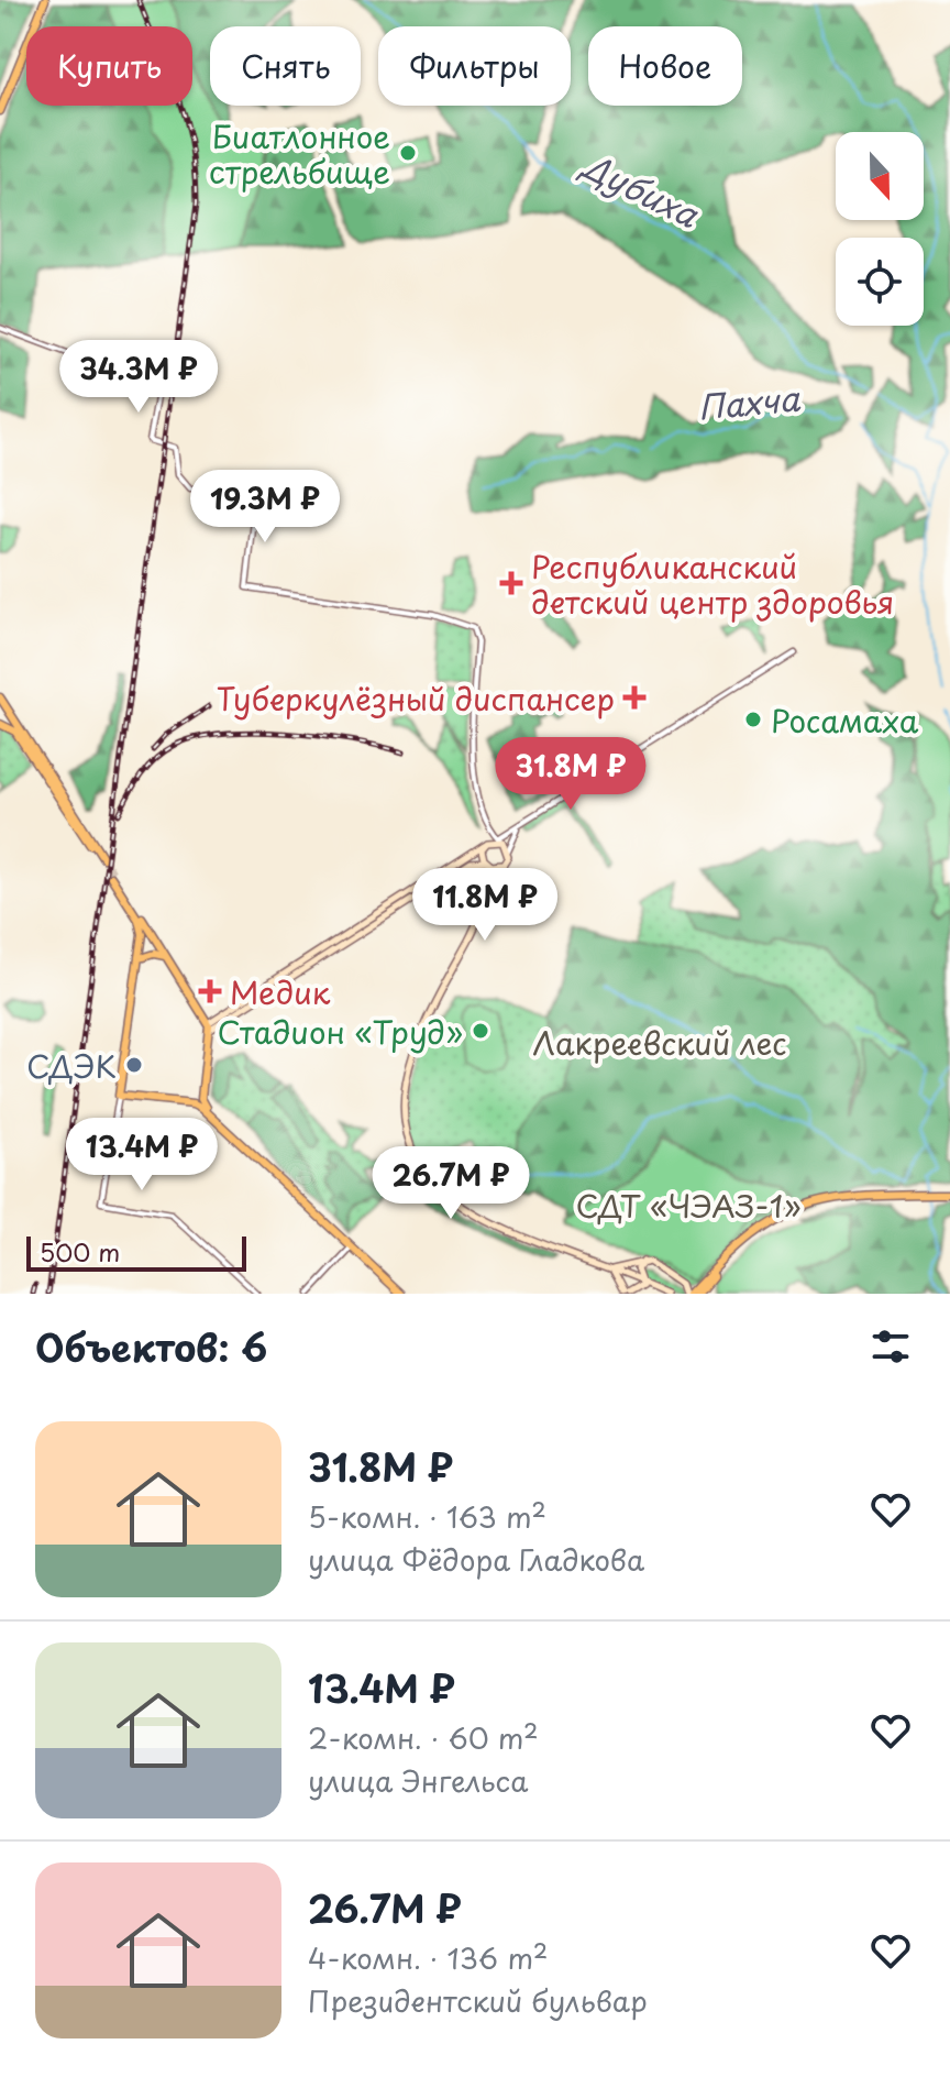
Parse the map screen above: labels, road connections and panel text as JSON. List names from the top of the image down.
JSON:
{
  "water": ["Дубиха", "Пахча"],
  "parks": ["Лакреевский лес", "СДТ «ЧЭАЗ-1»"],
  "places": {
    "other": [
      "Биатлонное стрельбище",
      "Росамаха",
      "Стадион «Труд»",
      "СДЭК"
    ],
    "health": ["Республиканский детский центр здоровья", "Туберкулёзный диспансер", "Медик"]
  },
  "scale_bar": "500 m",
  "north": "bottom",
  "page": {
    "chip": [
      "Купить",
      "Снять",
      "Фильтры",
      "Новое"
    ],
    "price": [
      "34.3M ₽",
      "19.3M ₽",
      "31.8M ₽",
      "11.8M ₽",
      "13.4M ₽",
      "26.7M ₽"
    ],
    "scale": "500 m",
    "heading": "Объектов: 6",
    "list": [
      {
        "name": "31.8M ₽",
        "note": "5-комн. · 163 m² · улица Фёдора Гладкова"
      },
      {
        "name": "13.4M ₽",
        "note": "2-комн. · 60 m² · улица Энгельса"
      },
      {
        "name": "26.7M ₽",
        "note": "4-комн. · 136 m² · Президентский бульвар"
      }
    ]
  }
}
